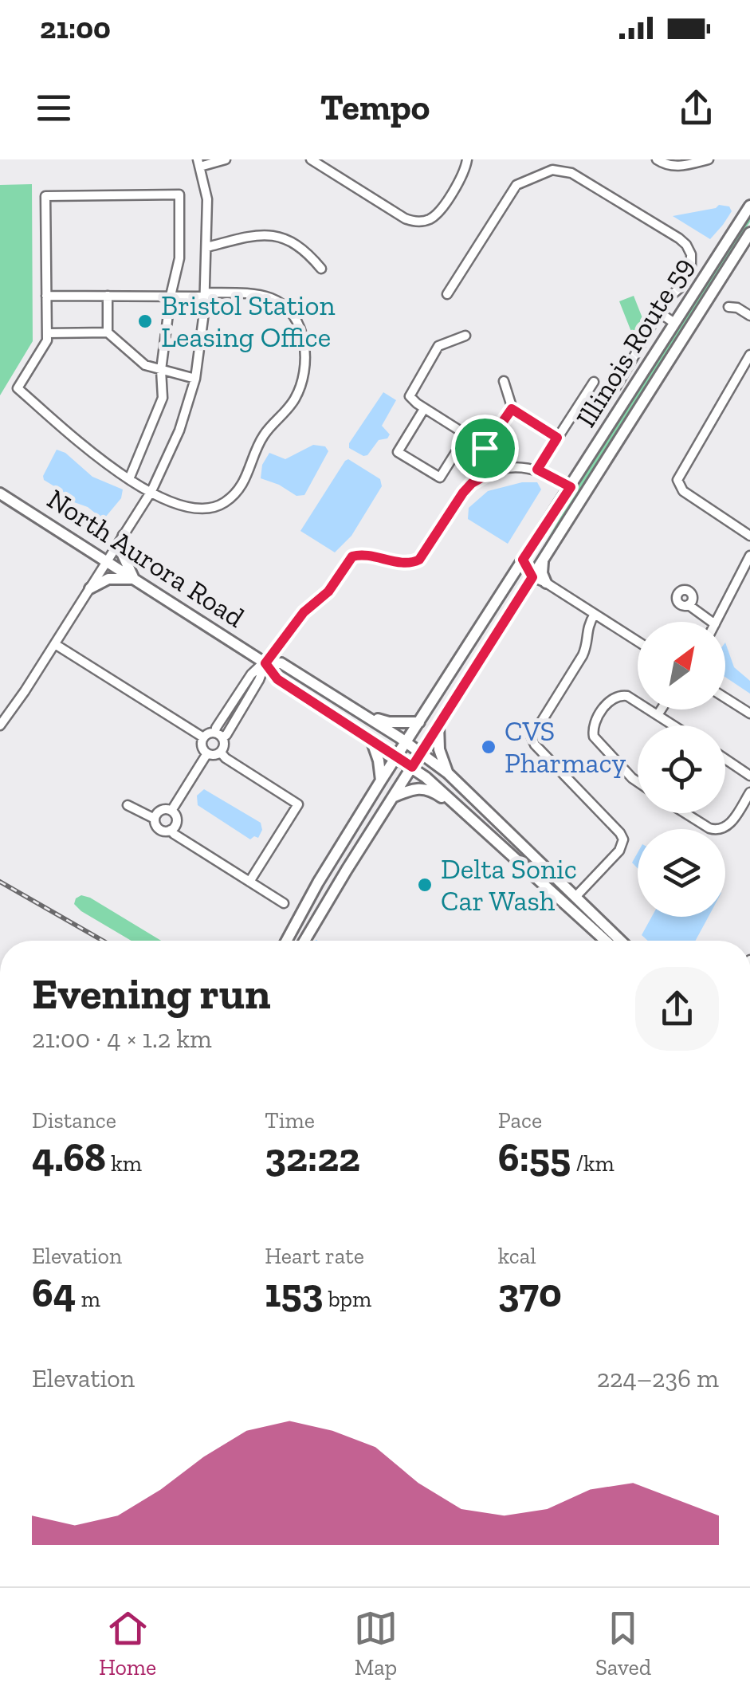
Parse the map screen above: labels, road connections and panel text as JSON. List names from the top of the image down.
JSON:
{
  "streets": {
    "main road": ["Illinois Route 59", "North Aurora Road"]
  },
  "crossings": [
    ["Illinois Route 59", "North Aurora Road"]
  ],
  "places": ["Bristol Station Leasing Office", "CVS Pharmacy", "Delta Sonic Car Wash"],
  "north": "top right",
  "page": {
    "status": "21:00",
    "header": "Tempo",
    "heading": ["Evening run", "21:00 · 4 × 1.2 km"],
    "stats": [
      ["Distance", "4.68 km"],
      ["Time", "32:22"],
      ["Pace", "6:55 /km"],
      ["Elevation", "64 m"],
      ["Heart rate", "153 bpm"],
      ["kcal", "370"]
    ],
    "chart": ["Elevation", "224–236 m"],
    "tabs": ["Home", "Map", "Saved"]
  }
}
